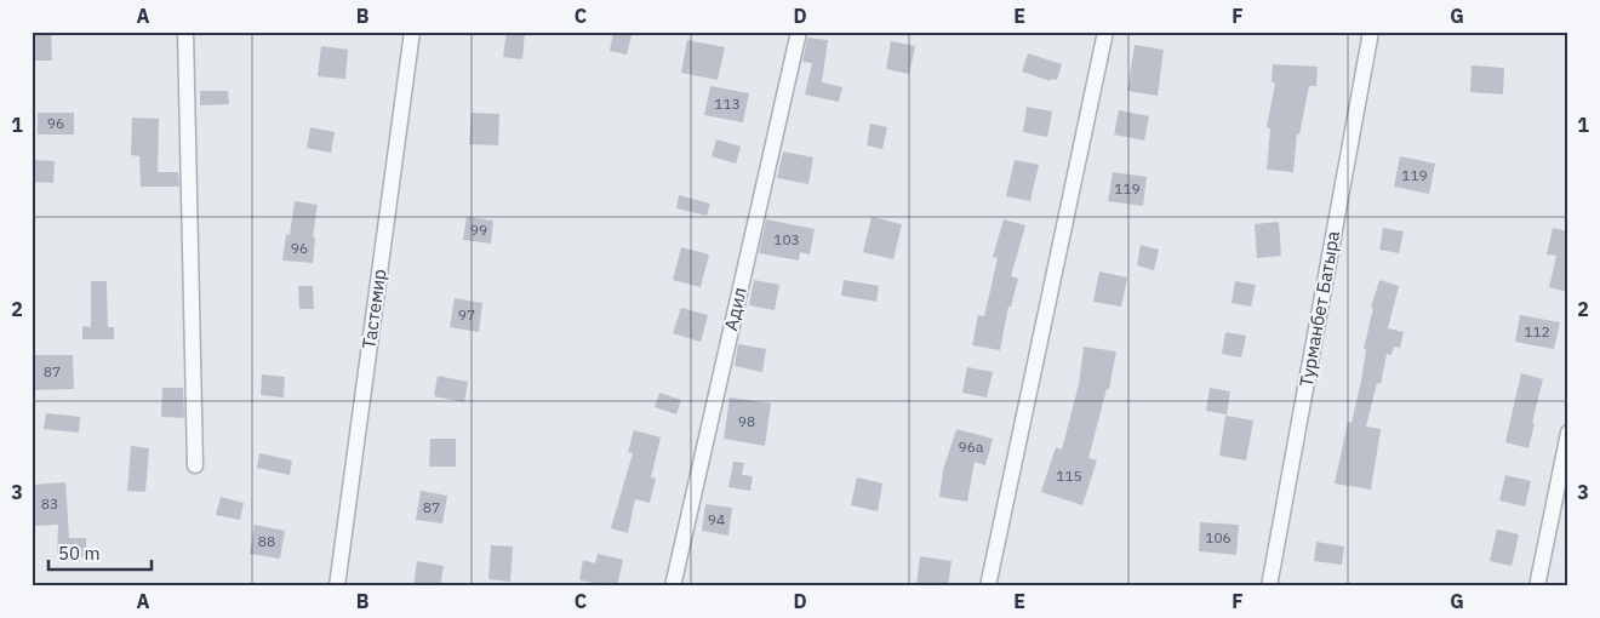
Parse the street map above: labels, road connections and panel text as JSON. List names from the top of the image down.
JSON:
{
  "streets": {
    "street": ["Тастемир", "Адил", "Турманбет Батыра"]
  },
  "house_numbers": [
    "113",
    "96",
    "119",
    "119",
    "99",
    "103",
    "96",
    "97",
    "112",
    "87",
    "98",
    "96а",
    "115",
    "83",
    "87",
    "94",
    "106",
    "88"
  ],
  "scale_bar": "50 m",
  "grid": {
    "columns": [
      "A",
      "B",
      "C",
      "D",
      "E",
      "F",
      "G"
    ],
    "rows": ["1", "2", "3"]
  }
}
